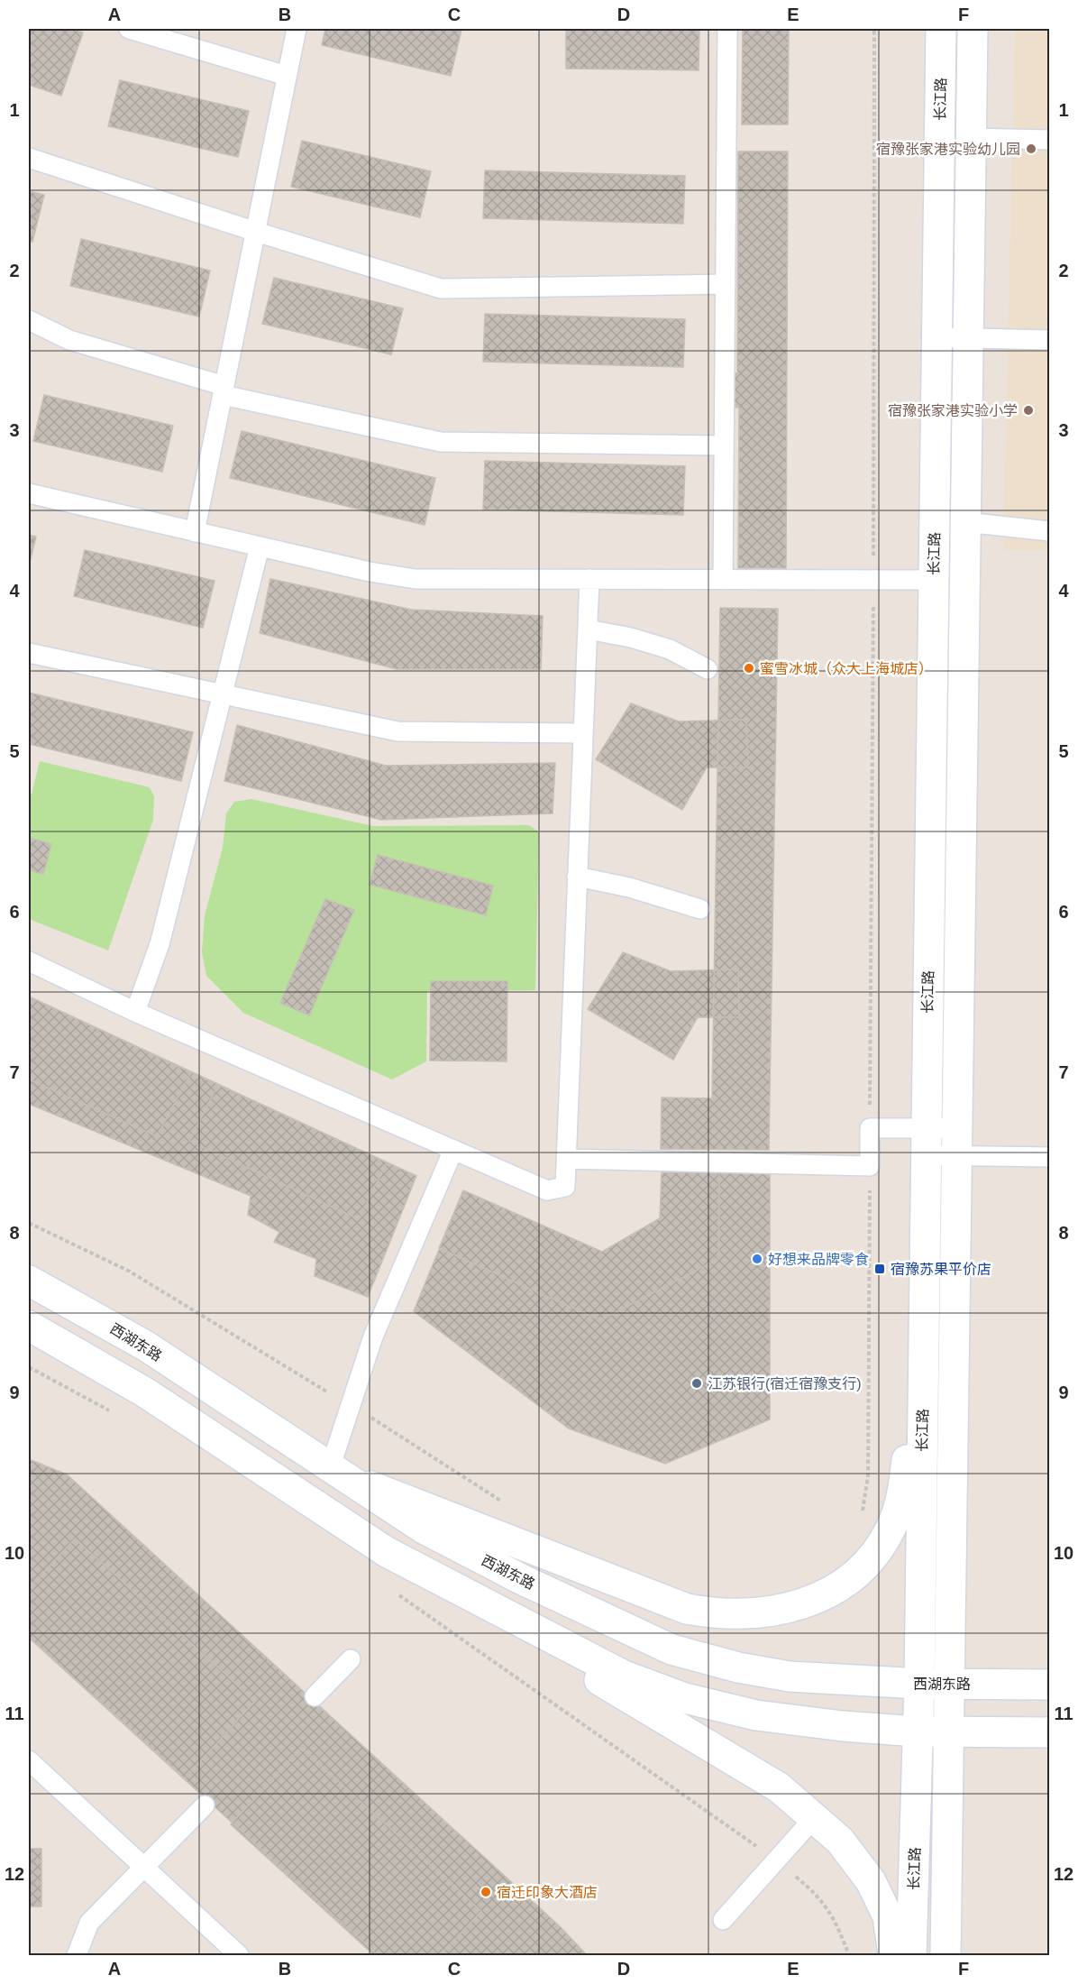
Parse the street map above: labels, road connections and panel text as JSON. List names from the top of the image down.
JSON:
{
  "streets": {
    "street": ["长江路", "西湖东路"]
  },
  "crossings": [
    ["长江路", "西湖东路"]
  ],
  "places": {
    "other": [
      "宿豫张家港实验幼儿园",
      "宿豫张家港实验小学",
      "蜜雪冰城（众大上海城店）",
      "好想来品牌零食",
      "江苏银行(宿迁宿豫支行)",
      "宿迁印象大酒店"
    ],
    "transit": ["宿豫苏果平价店"]
  },
  "grid": {
    "columns": [
      "A",
      "B",
      "C",
      "D",
      "E",
      "F"
    ],
    "rows": [
      "1",
      "2",
      "3",
      "4",
      "5",
      "6",
      "7",
      "8",
      "9",
      "10",
      "11",
      "12"
    ]
  }
}
